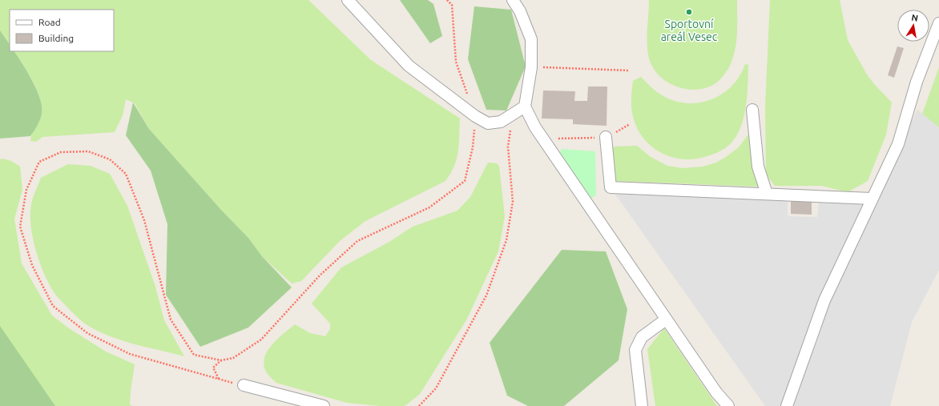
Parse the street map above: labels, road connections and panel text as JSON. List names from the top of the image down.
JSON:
{
  "places": ["Sportovní areál Vesec"],
  "legend": ["Road", "Building"],
  "north": "top"
}
